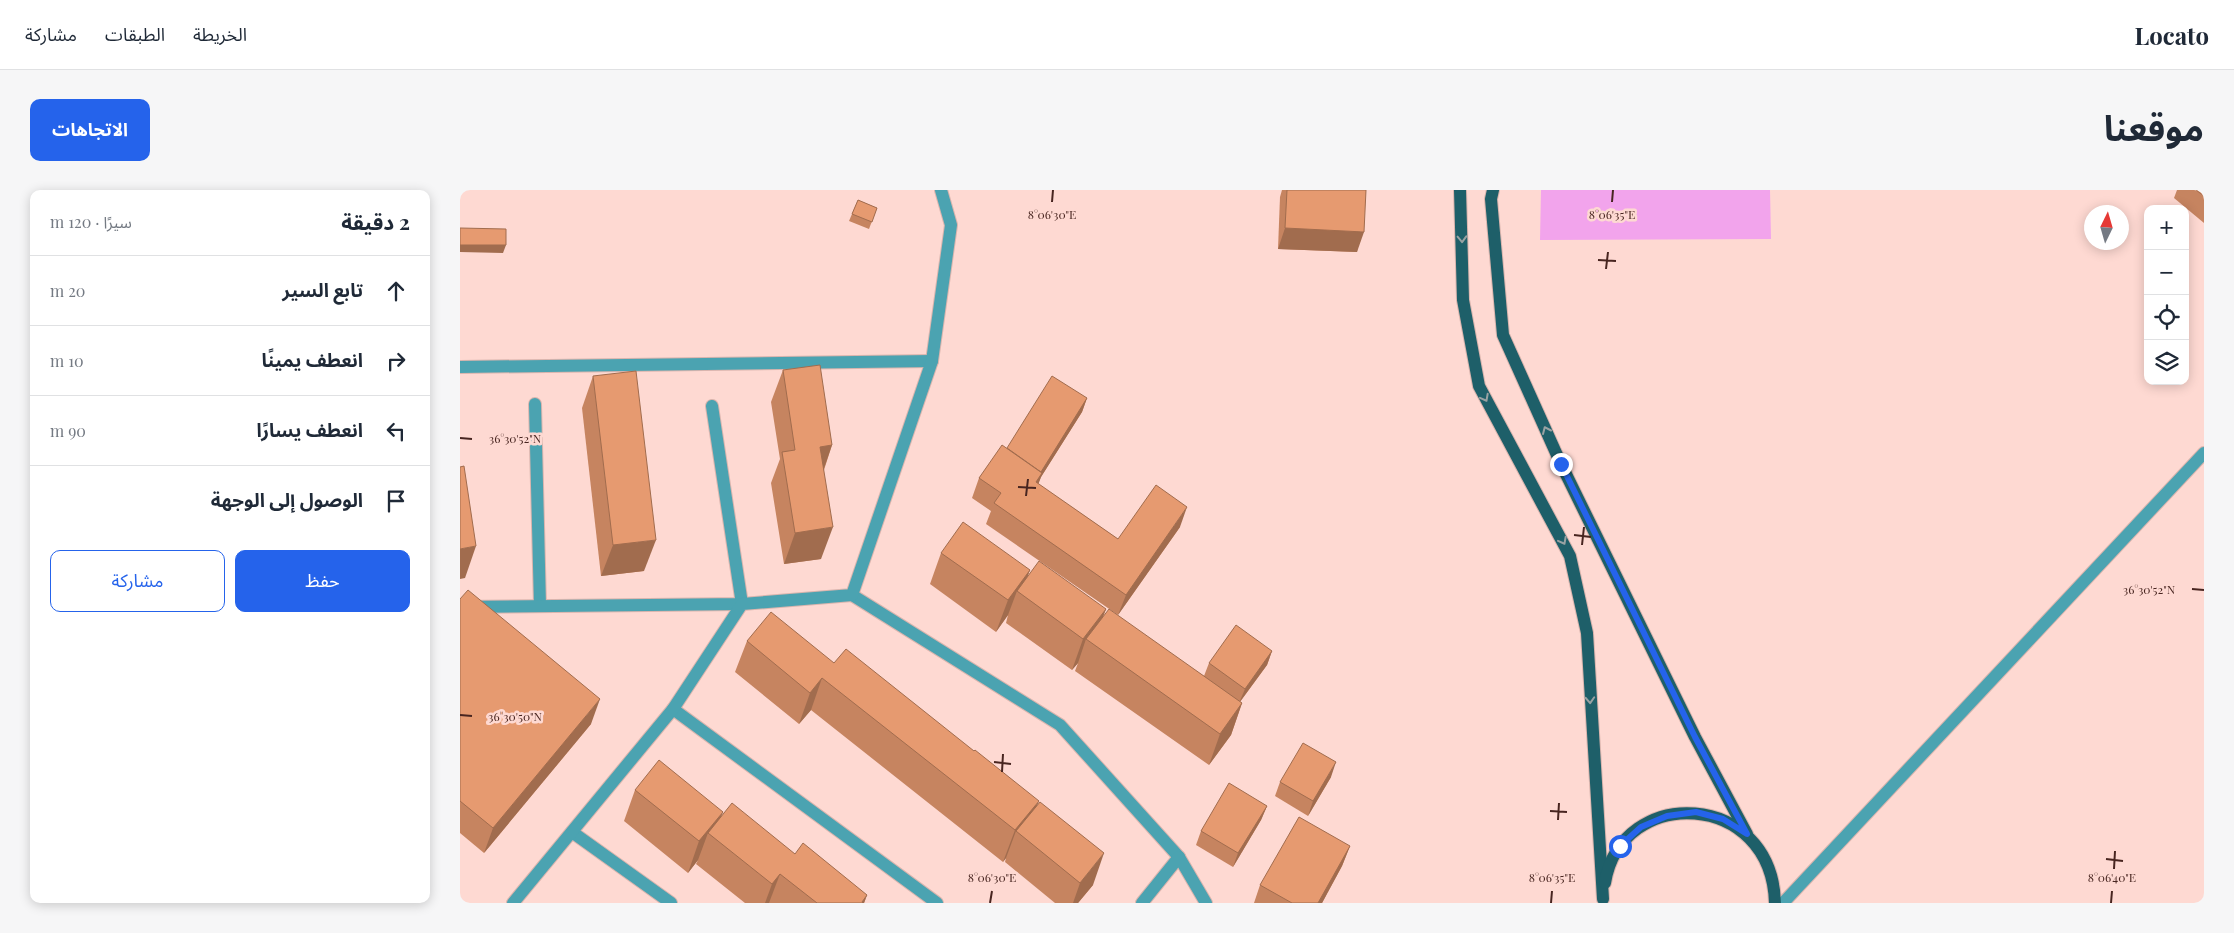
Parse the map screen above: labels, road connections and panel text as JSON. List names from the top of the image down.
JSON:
{
  "north": "top",
  "page": {
    "header": "Locato",
    "nav": ["الخريطة", "الطبقات", "مشاركة"],
    "title": "موقعنا",
    "buttons": [
      "الاتجاهات",
      ["حفظ", "مشاركة"]
    ],
    "heading": ["2 دقيقة", "سيرًا · 120 m"],
    "map_buttons": ["+", "−"],
    "list": [
      ["تابع السير", "20 m"],
      ["انعطف يمينًا", "10 m"],
      ["انعطف يسارًا", "90 m"],
      "الوصول إلى الوجهة"
    ]
  },
  "coordinates": [
    "8°06'30\"E",
    "8°06'35\"E",
    "36°30'52\"N",
    "36°30'50\"N",
    "8°06'40\"E"
  ]
}
